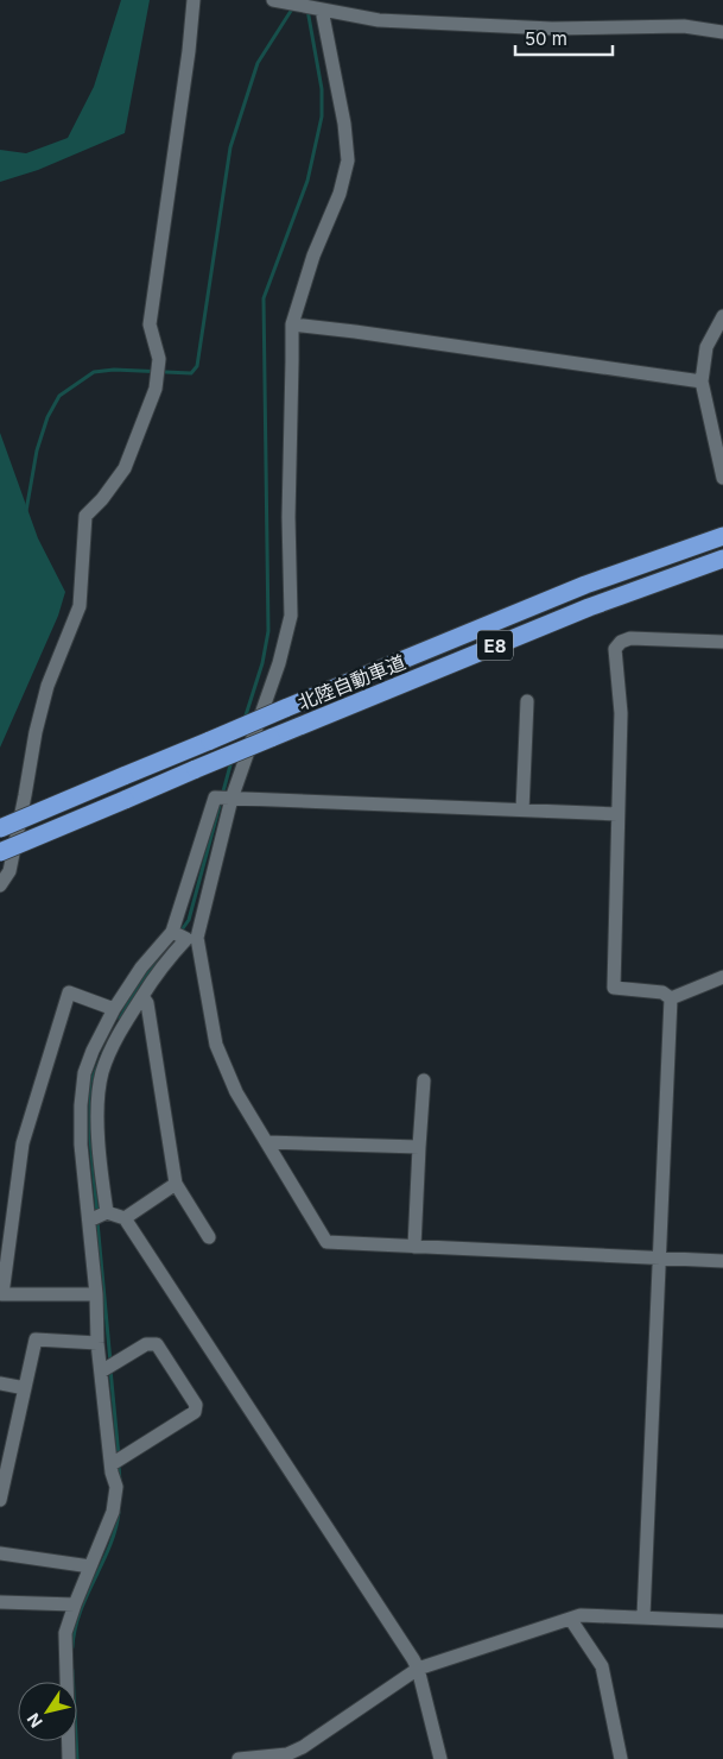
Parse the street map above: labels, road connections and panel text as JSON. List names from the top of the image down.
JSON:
{
  "streets": {
    "highway": ["E8", "北陸自動車道"]
  },
  "scale_bar": "50 m",
  "north": "bottom left"
}
